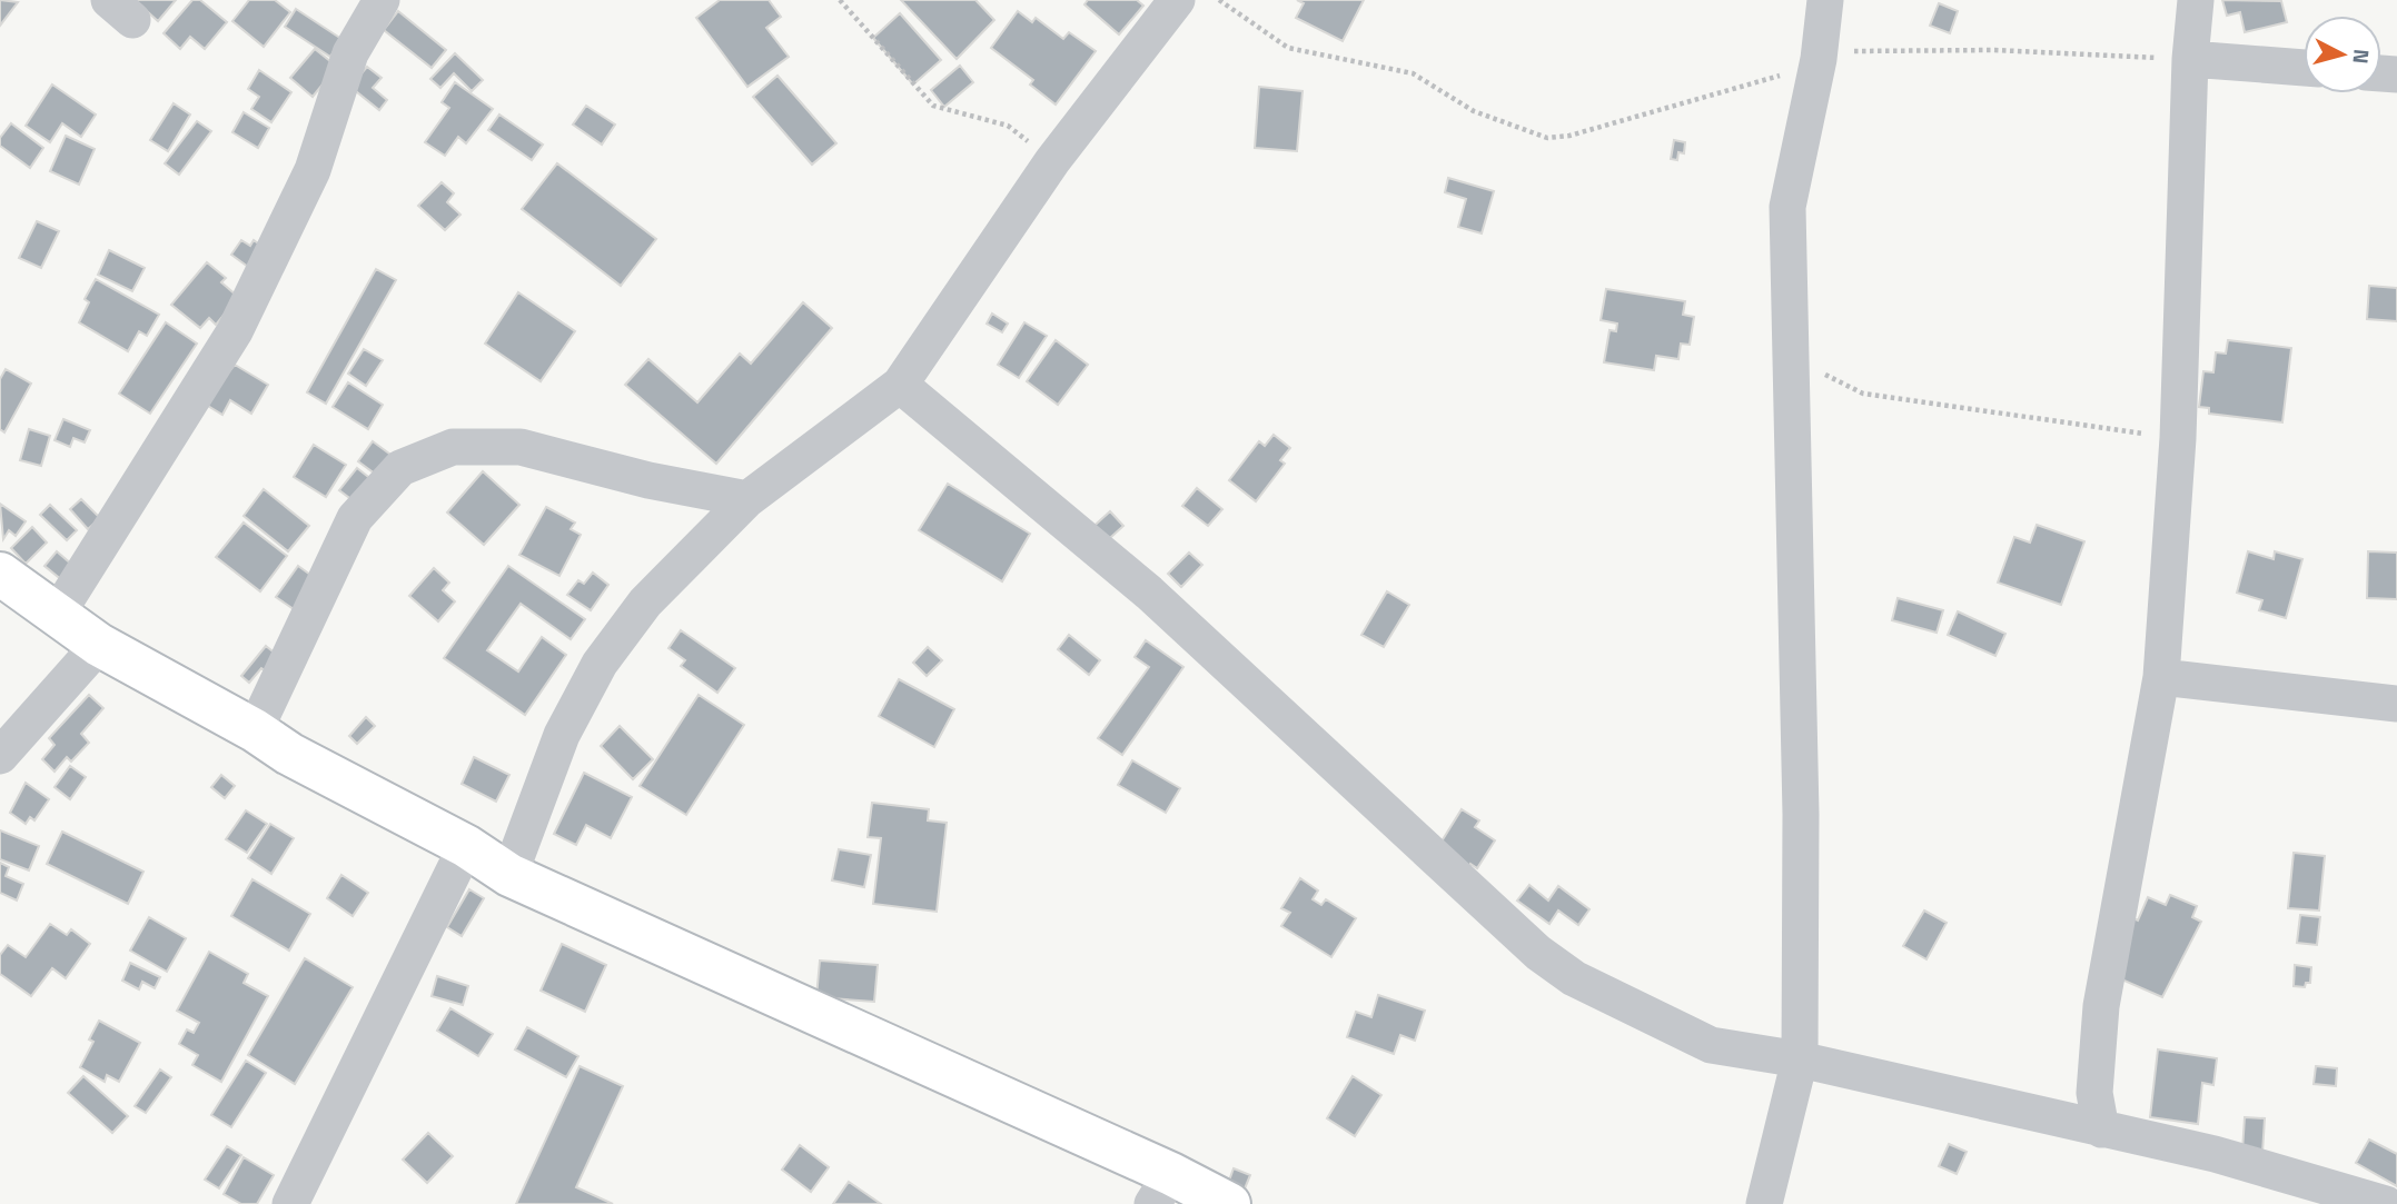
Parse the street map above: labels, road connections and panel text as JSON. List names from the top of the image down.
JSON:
{
  "north": "right"
}
